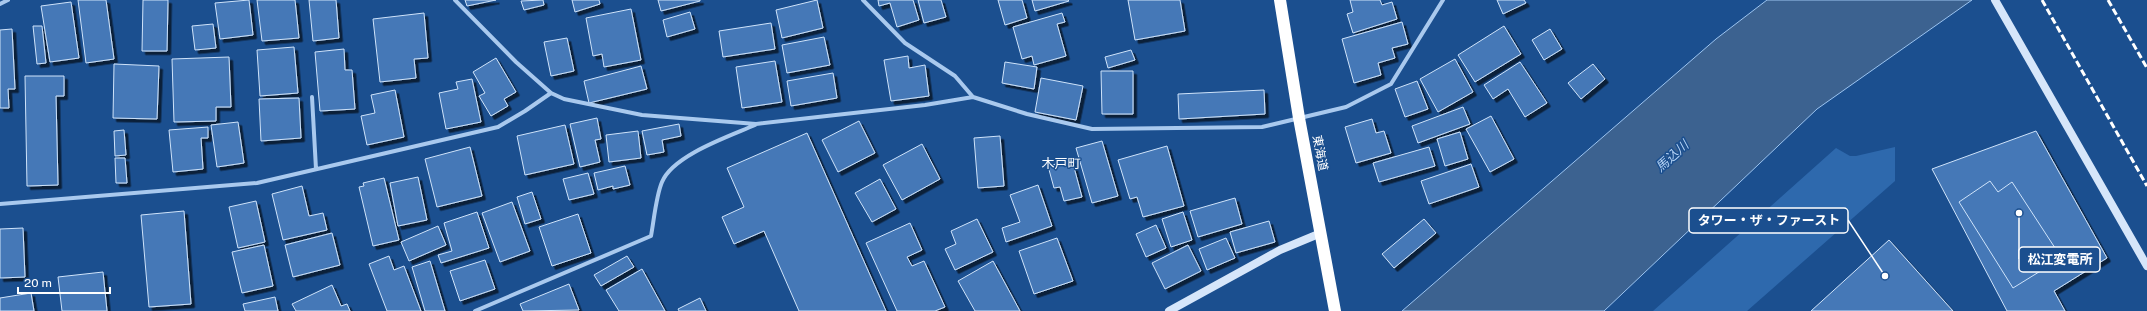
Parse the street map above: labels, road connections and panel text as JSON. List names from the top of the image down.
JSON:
{
  "streets": {
    "highway": ["東海道"]
  },
  "districts": ["木戸町"],
  "water": ["馬込川"],
  "places": ["松江変電所", "タワー・ザ・ファースト"],
  "scale_bar": "20 m"
}
